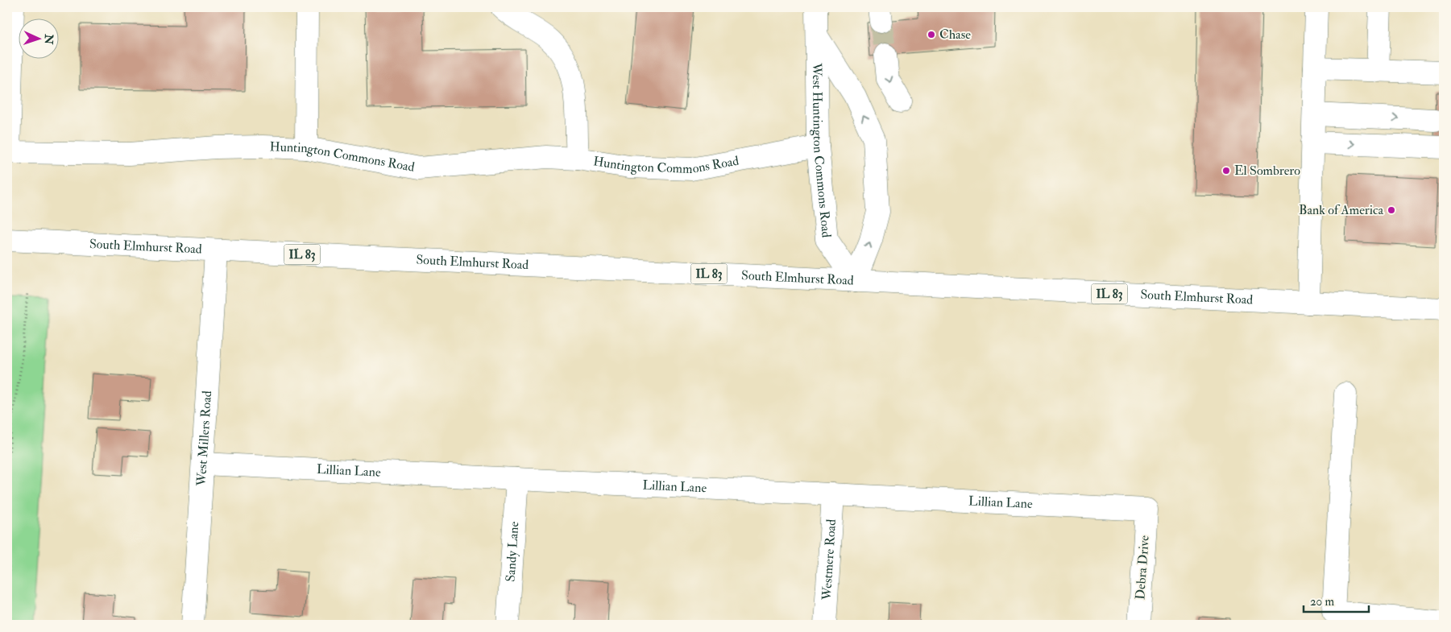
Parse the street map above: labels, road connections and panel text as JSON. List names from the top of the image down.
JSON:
{
  "streets": {
    "street": [
      "West Huntington Commons Road",
      "Huntington Commons Road",
      "South Elmhurst Road",
      "IL 83",
      "West Millers Road",
      "Lillian Lane",
      "Sandy Lane",
      "Westmere Road",
      "Debra Drive"
    ]
  },
  "crossings": [
    ["West Huntington Commons Road", "Huntington Commons Road"],
    ["West Huntington Commons Road", "South Elmhurst Road"],
    ["South Elmhurst Road", "West Millers Road"],
    ["West Millers Road", "Lillian Lane"],
    ["Lillian Lane", "Sandy Lane"],
    ["Lillian Lane", "Westmere Road"],
    ["Lillian Lane", "Debra Drive"]
  ],
  "places": ["Chase", "El Sombrero", "Bank of America"],
  "scale_bar": "20 m",
  "north": "right"
}
